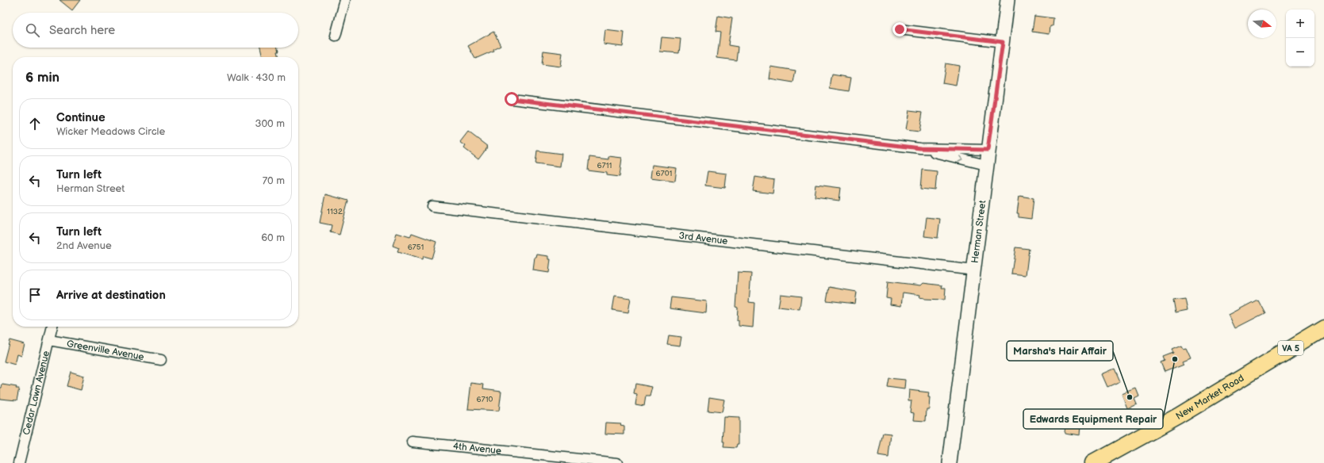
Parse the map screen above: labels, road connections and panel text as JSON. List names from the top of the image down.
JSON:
{
  "streets": {
    "main road": ["VA 5", "New Market Road"],
    "street": [
      "Herman Street",
      "3rd Avenue",
      "Greenville Avenue",
      "Cedar Lawn Avenue",
      "4th Avenue"
    ]
  },
  "crossings": [
    ["Herman Street", "3rd Avenue"],
    ["Greenville Avenue", "Cedar Lawn Avenue"]
  ],
  "places": ["Edwards Equipment Repair", "Marsha's Hair Affair"],
  "house_numbers": [
    "6711",
    "6701",
    "1132",
    "6751",
    "6710"
  ],
  "north": "right",
  "page": {
    "map_buttons": ["+", "−"],
    "search": "Search here",
    "heading": ["6 min", "Walk · 430 m"],
    "list": [
      ["Continue", "Wicker Meadows Circle", "300 m"],
      ["Turn left", "Herman Street", "70 m"],
      ["Turn left", "2nd Avenue", "60 m"],
      "Arrive at destination"
    ]
  }
}
